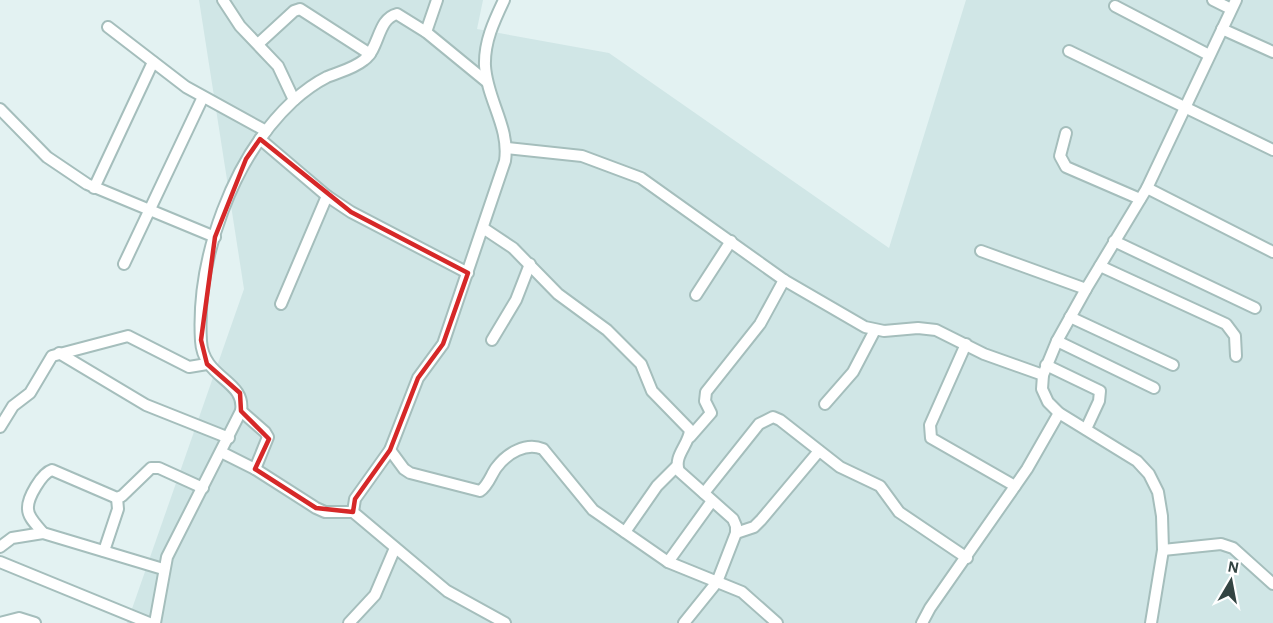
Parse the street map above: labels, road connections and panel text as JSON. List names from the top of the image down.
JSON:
{
  "north": "top"
}
